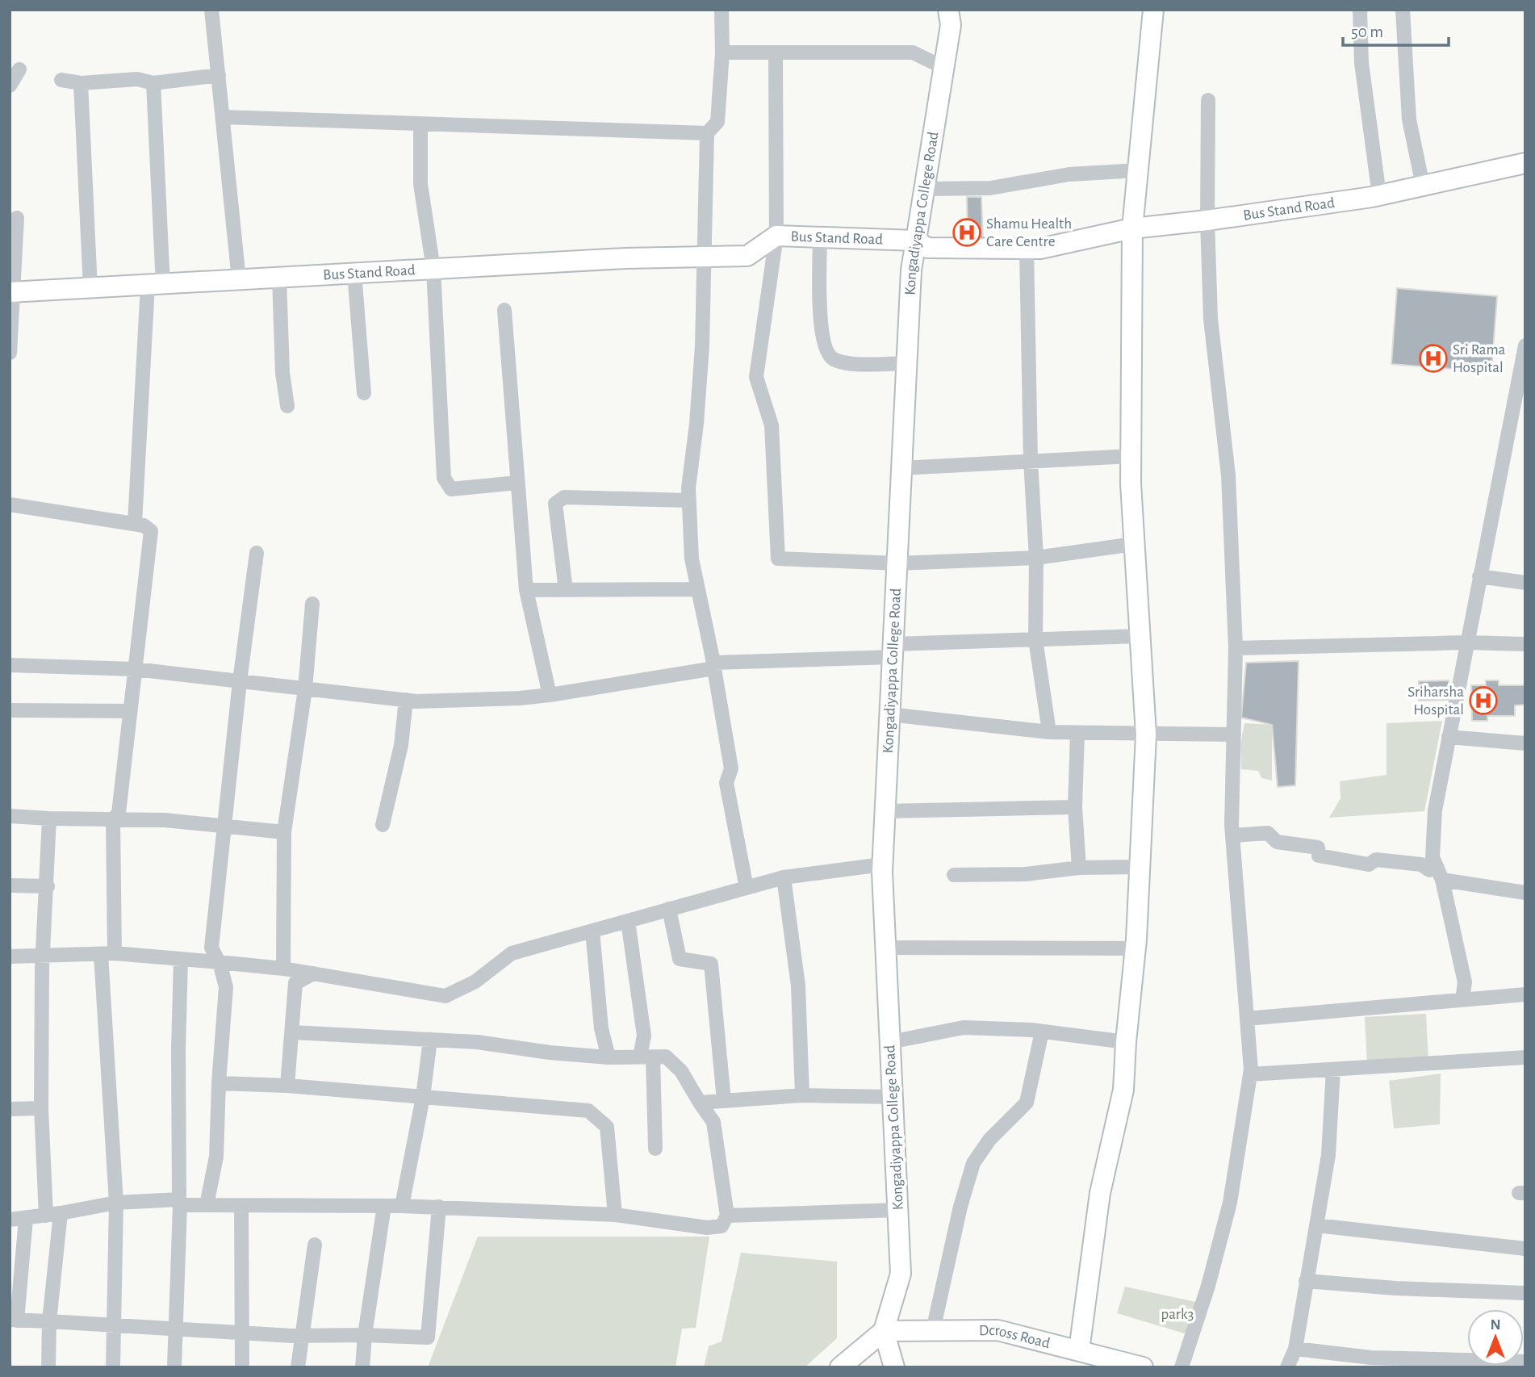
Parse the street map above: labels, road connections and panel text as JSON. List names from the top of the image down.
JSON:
{
  "streets": {
    "street": ["Bus Stand Road", "Kongadiyappa College Road", "Dcross Road"]
  },
  "crossings": [
    ["Bus Stand Road", "Kongadiyappa College Road"],
    ["Kongadiyappa College Road", "Dcross Road"]
  ],
  "parks": ["park3"],
  "places": {
    "hospital": ["Shamu Health Care Centre", "Sri Rama Hospital", "Sriharsha Hospital"]
  },
  "scale_bar": "50 m",
  "north": "top"
}
